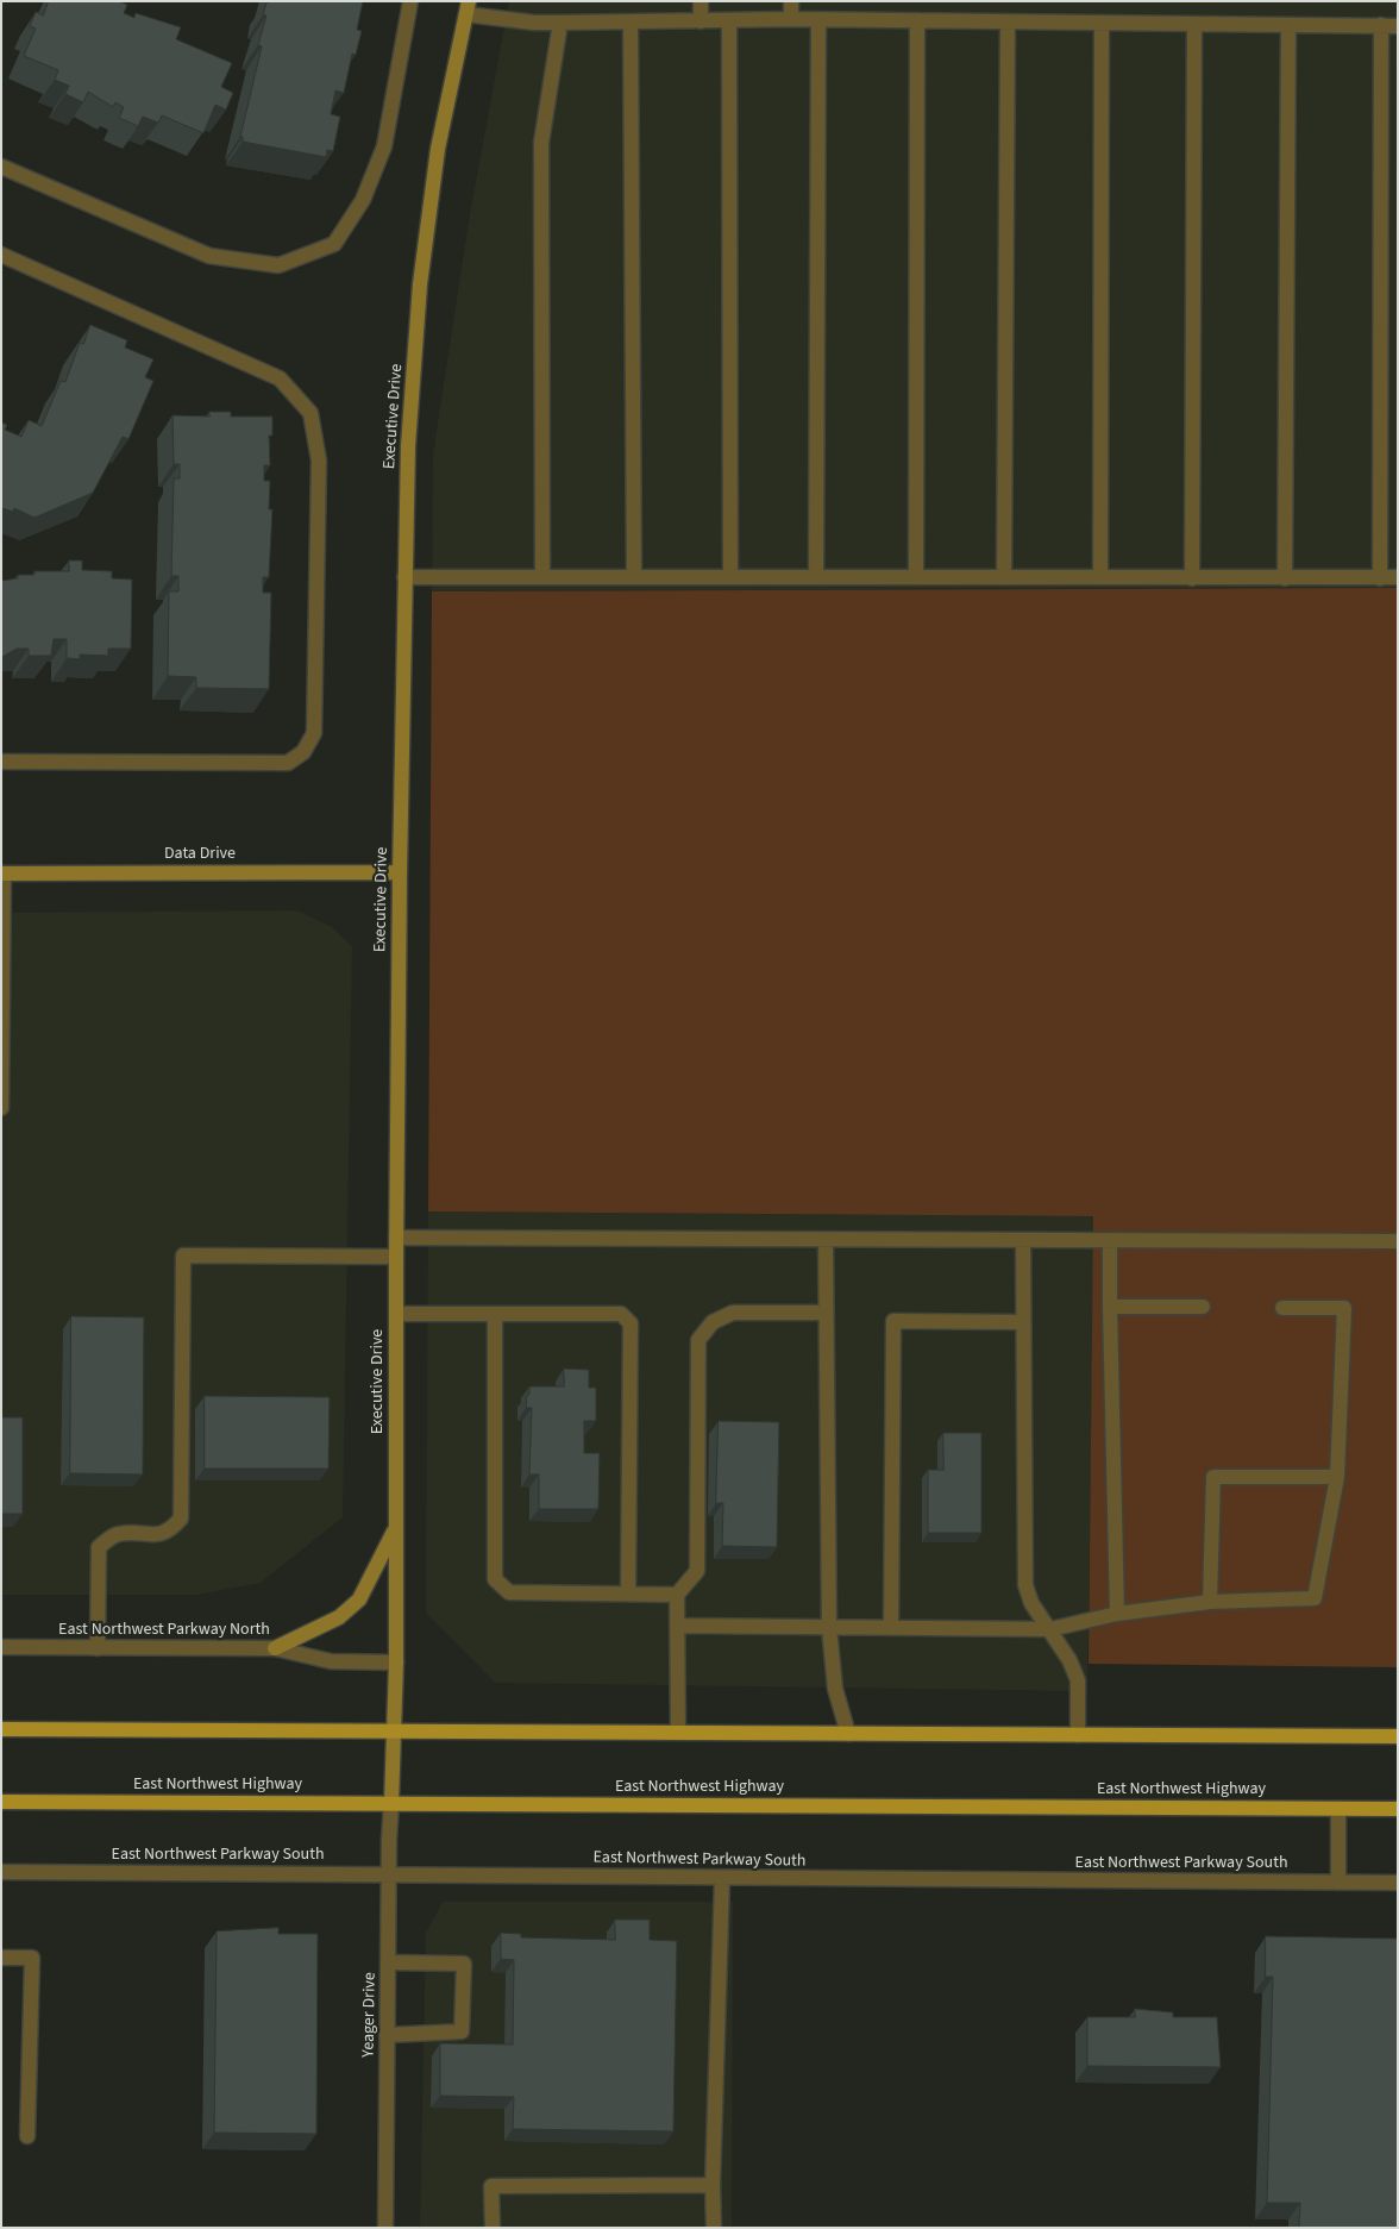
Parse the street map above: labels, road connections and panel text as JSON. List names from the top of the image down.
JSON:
{
  "streets": {
    "main road": ["East Northwest Highway"],
    "street": [
      "Executive Drive",
      "Data Drive",
      "East Northwest Parkway North",
      "East Northwest Parkway South",
      "Yeager Drive"
    ]
  },
  "crossings": [
    ["Executive Drive", "Data Drive"],
    ["Executive Drive", "East Northwest Parkway North"],
    ["Executive Drive", "East Northwest Highway"],
    ["Executive Drive", "Yeager Drive"],
    ["East Northwest Highway", "Yeager Drive"],
    ["East Northwest Parkway South", "Yeager Drive"]
  ]
}
